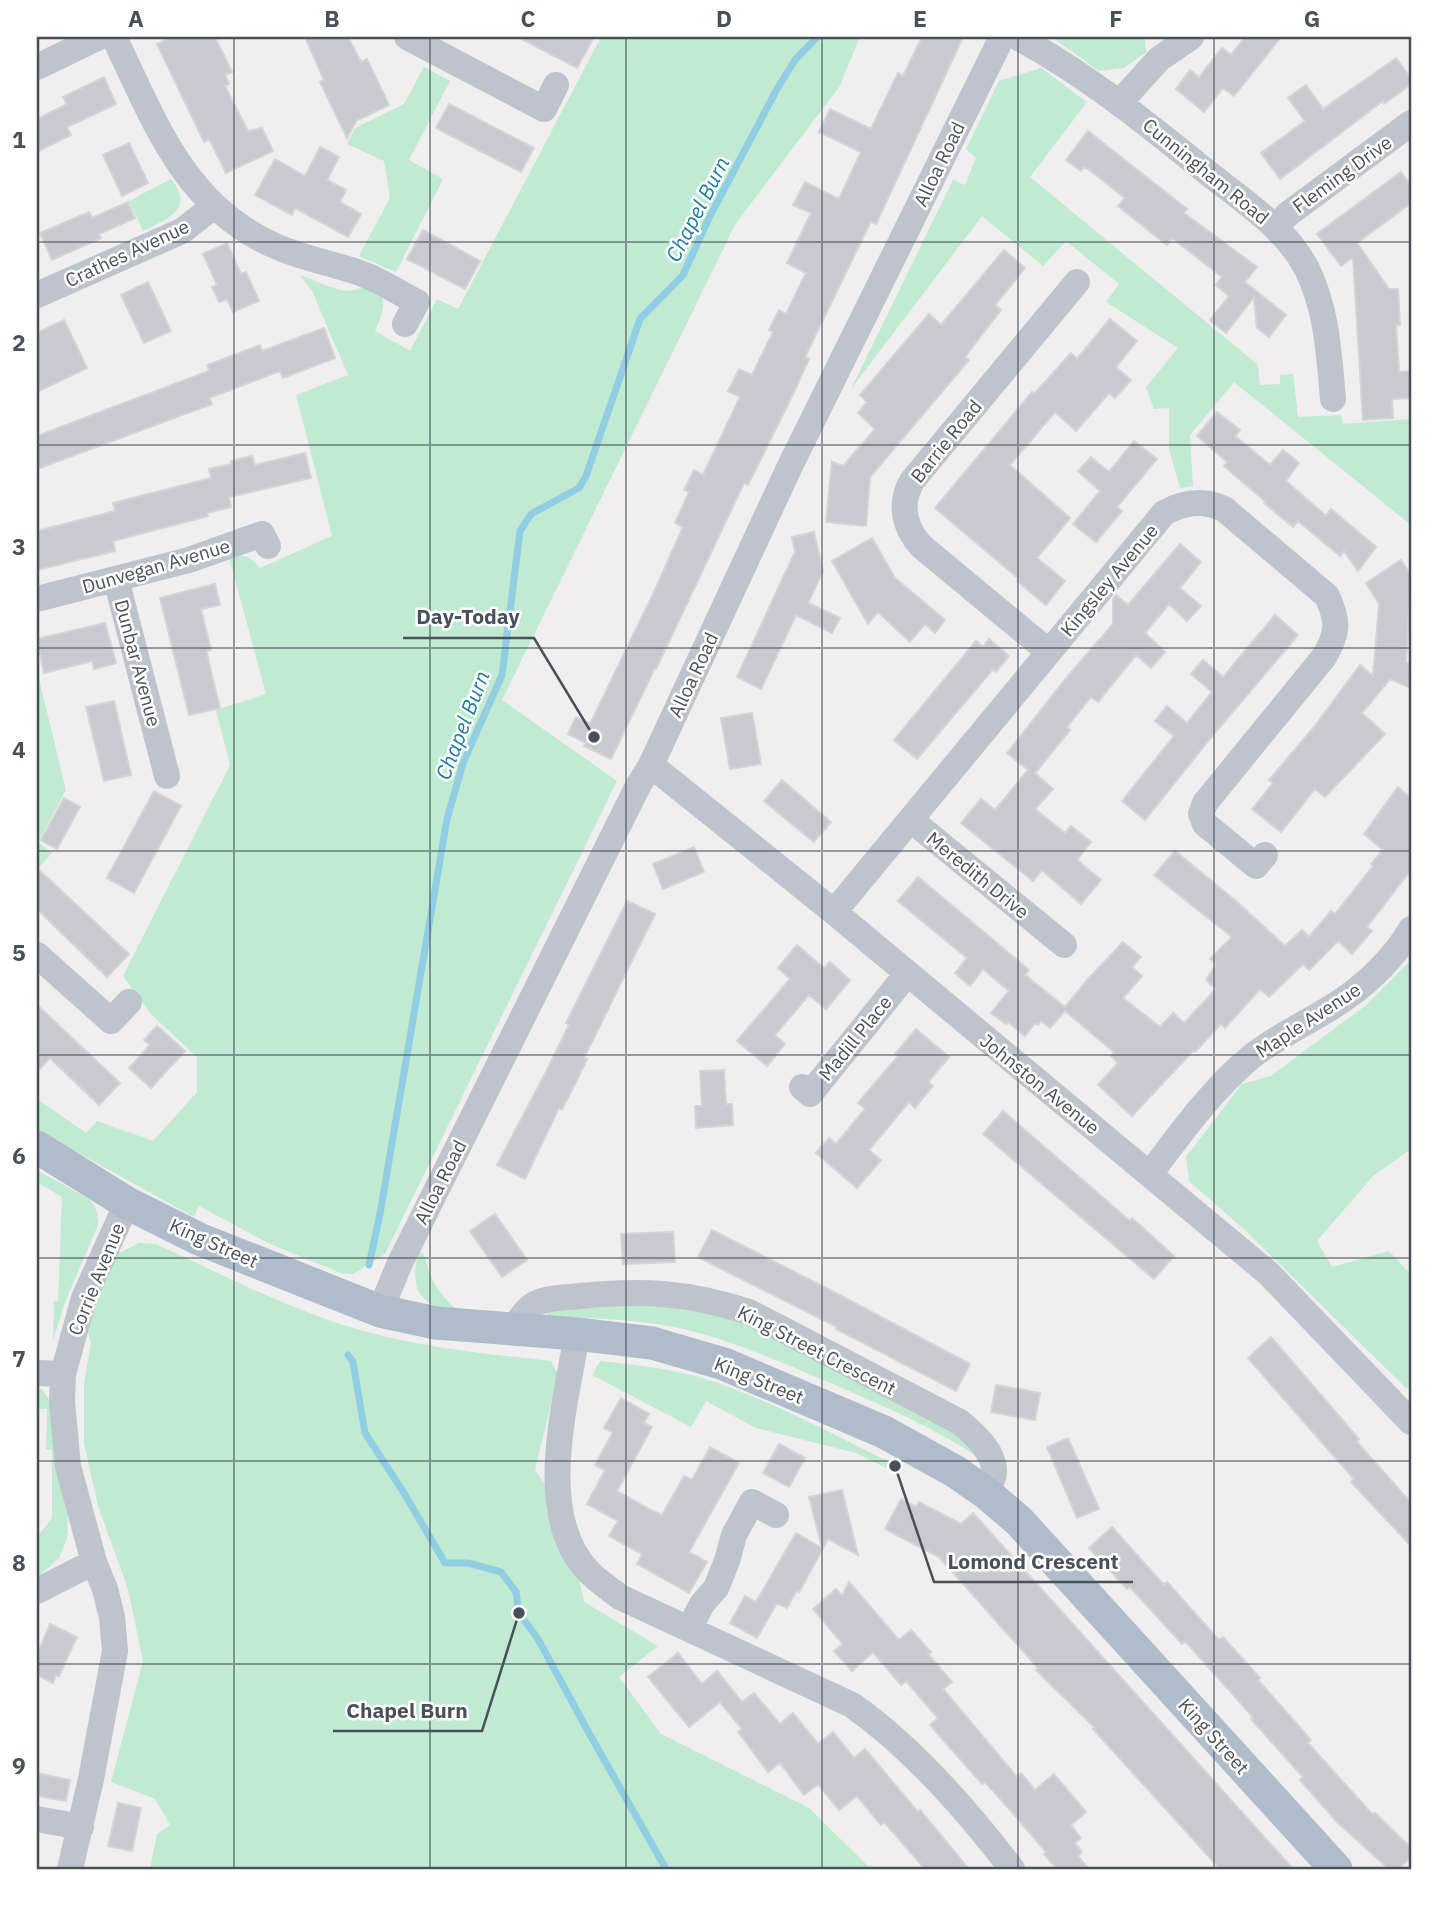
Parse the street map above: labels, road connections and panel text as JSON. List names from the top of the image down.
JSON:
{
  "streets": {
    "main road": ["King Street"],
    "street": [
      "Alloa Road",
      "Cunningham Road",
      "Fleming Drive",
      "Crathes Avenue",
      "Barrie Road",
      "Dunvegan Avenue",
      "Kingsley Avenue",
      "Dunbar Avenue",
      "Meredith Drive",
      "Maple Avenue",
      "Madill Place",
      "Johnston Avenue",
      "Corrie Avenue",
      "King Street Crescent"
    ]
  },
  "crossings": [
    ["Alloa Road", "Johnston Avenue"],
    ["Alloa Road", "King Street"],
    ["Cunningham Road", "Fleming Drive"],
    ["Barrie Road", "Kingsley Avenue"],
    ["Dunvegan Avenue", "Dunbar Avenue"],
    ["Kingsley Avenue", "Meredith Drive"],
    ["Kingsley Avenue", "Johnston Avenue"],
    ["Maple Avenue", "Johnston Avenue"],
    ["Madill Place", "Johnston Avenue"],
    ["King Street", "Corrie Avenue"],
    ["King Street", "King Street Crescent"]
  ],
  "water": ["Chapel Burn"],
  "places": ["Day-Today", "Lomond Crescent", "Chapel Burn"],
  "grid": {
    "columns": [
      "A",
      "B",
      "C",
      "D",
      "E",
      "F",
      "G"
    ],
    "rows": [
      "1",
      "2",
      "3",
      "4",
      "5",
      "6",
      "7",
      "8",
      "9"
    ]
  }
}
